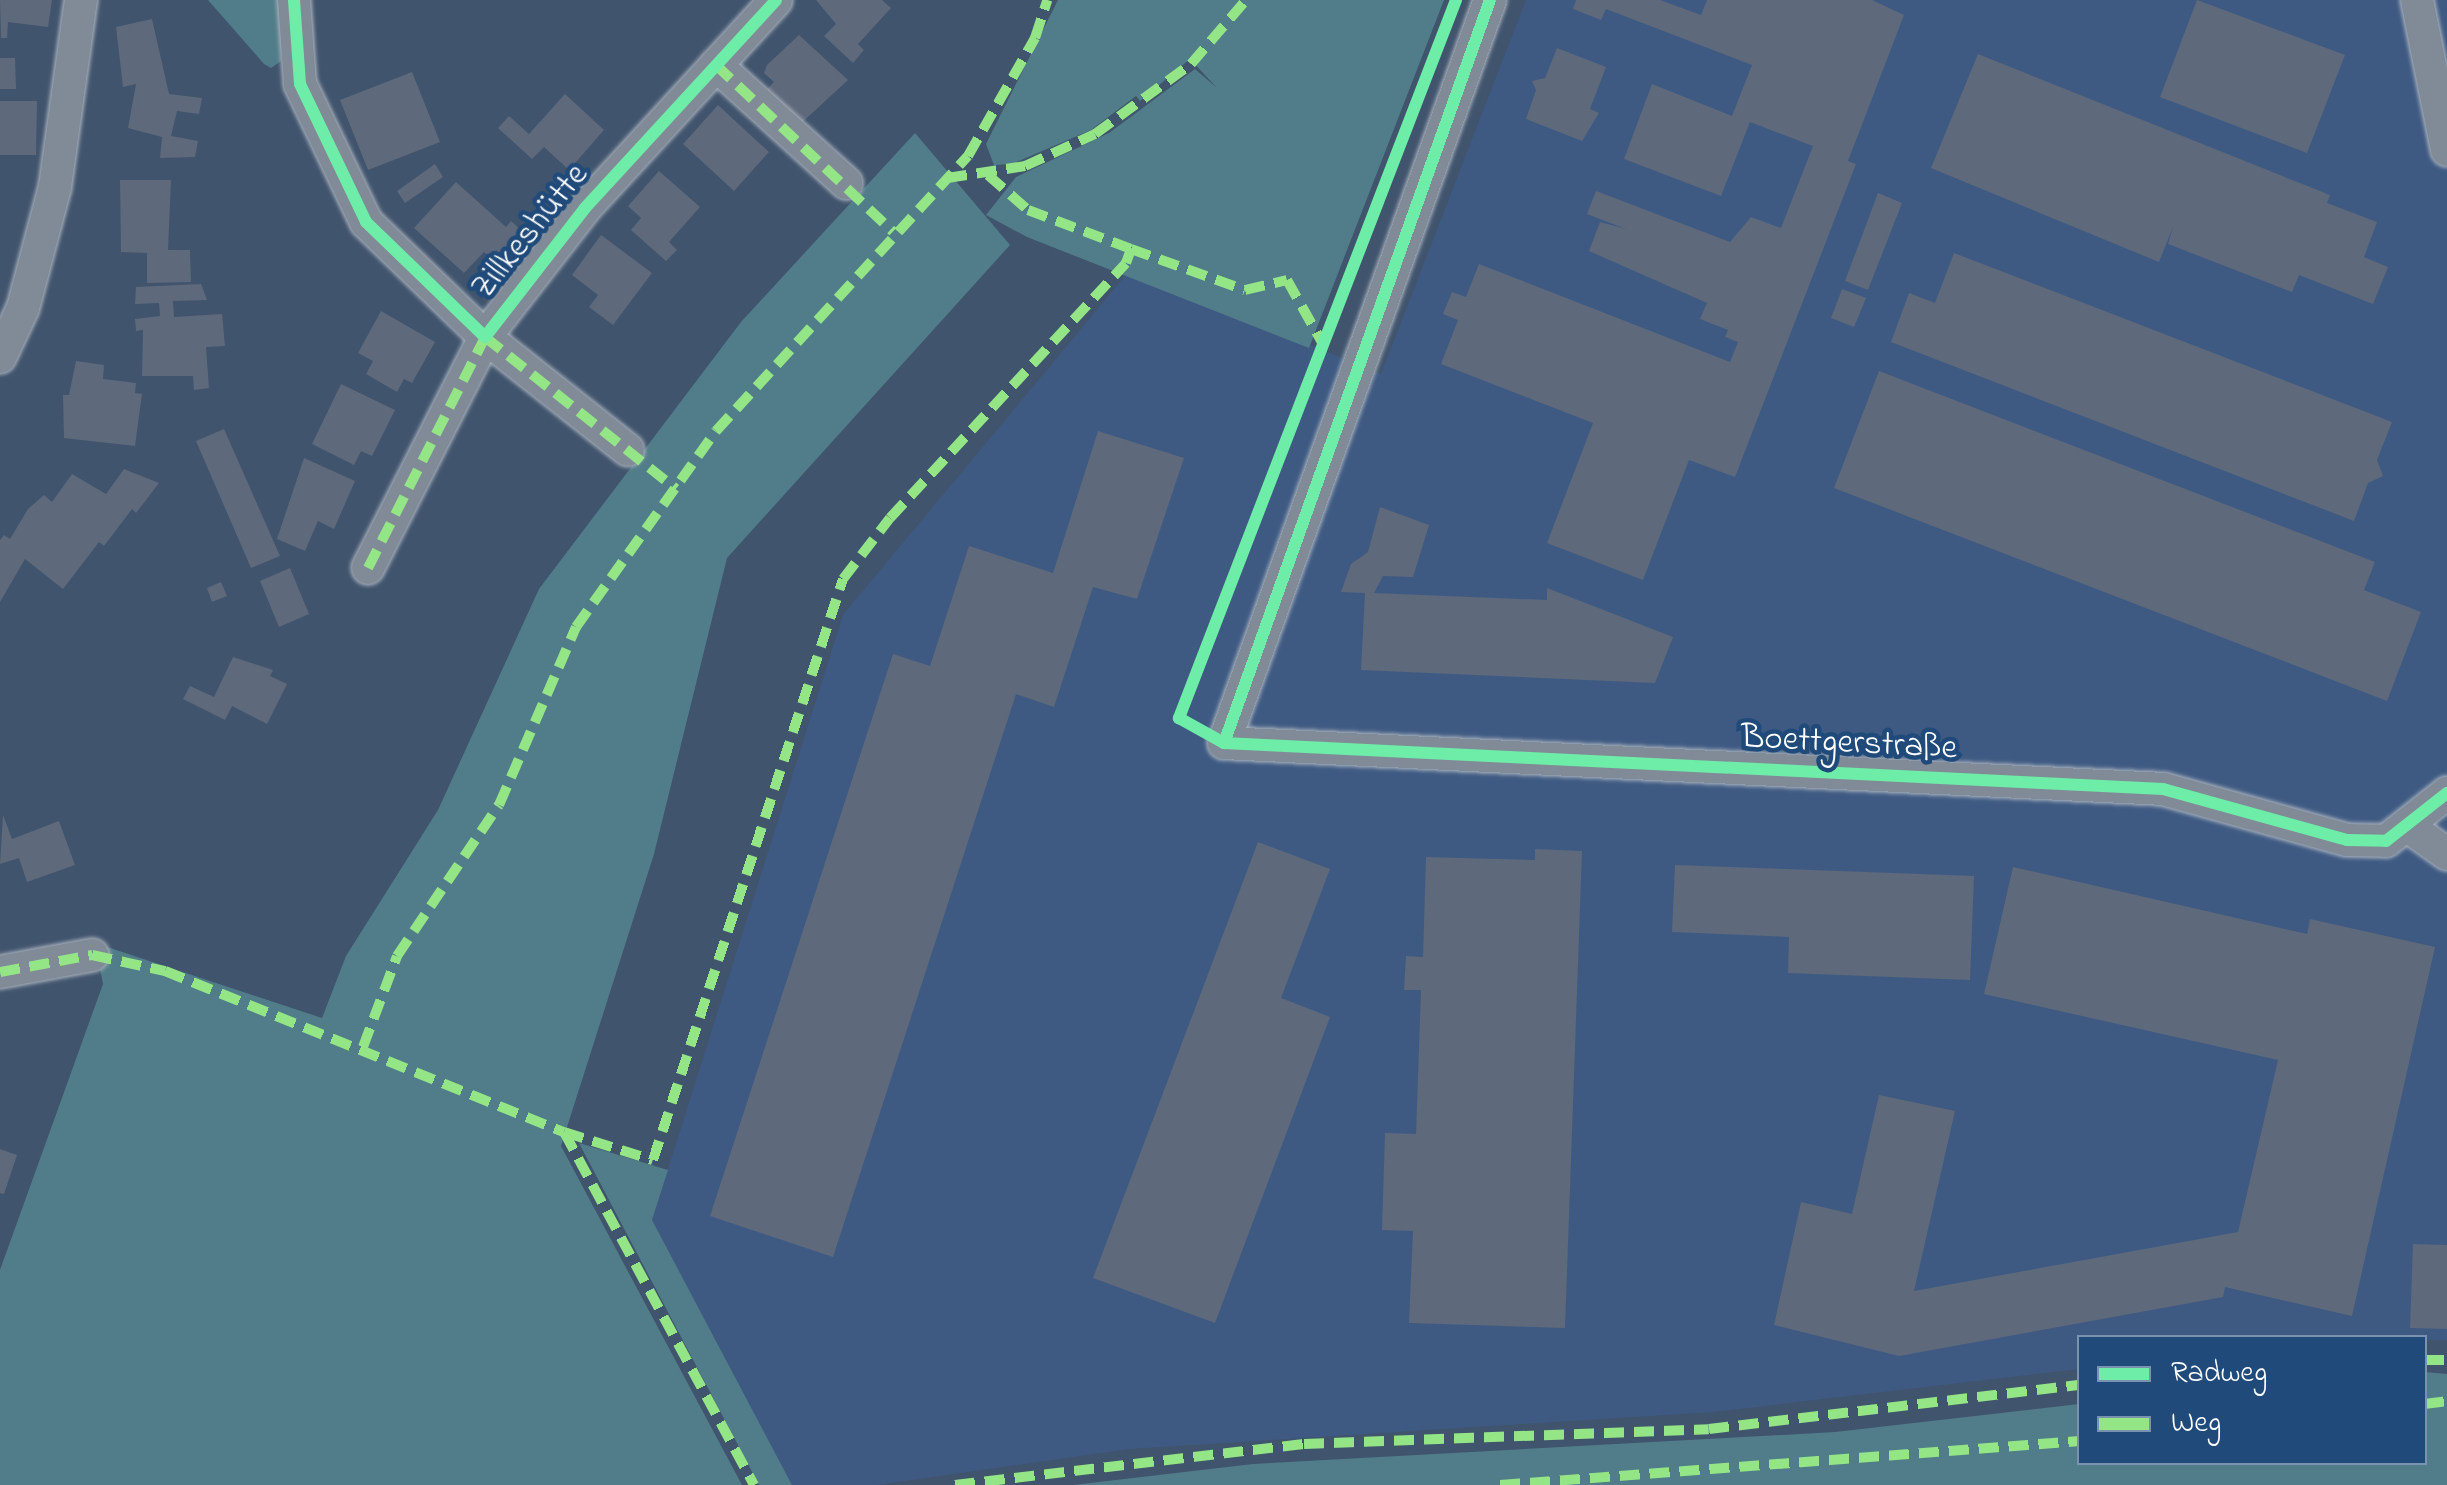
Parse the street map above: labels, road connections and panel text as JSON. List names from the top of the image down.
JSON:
{
  "streets": {
    "street": ["Zillkeshütte", "Boettgerstraße"]
  },
  "legend": ["Radweg", "Weg"]
}
